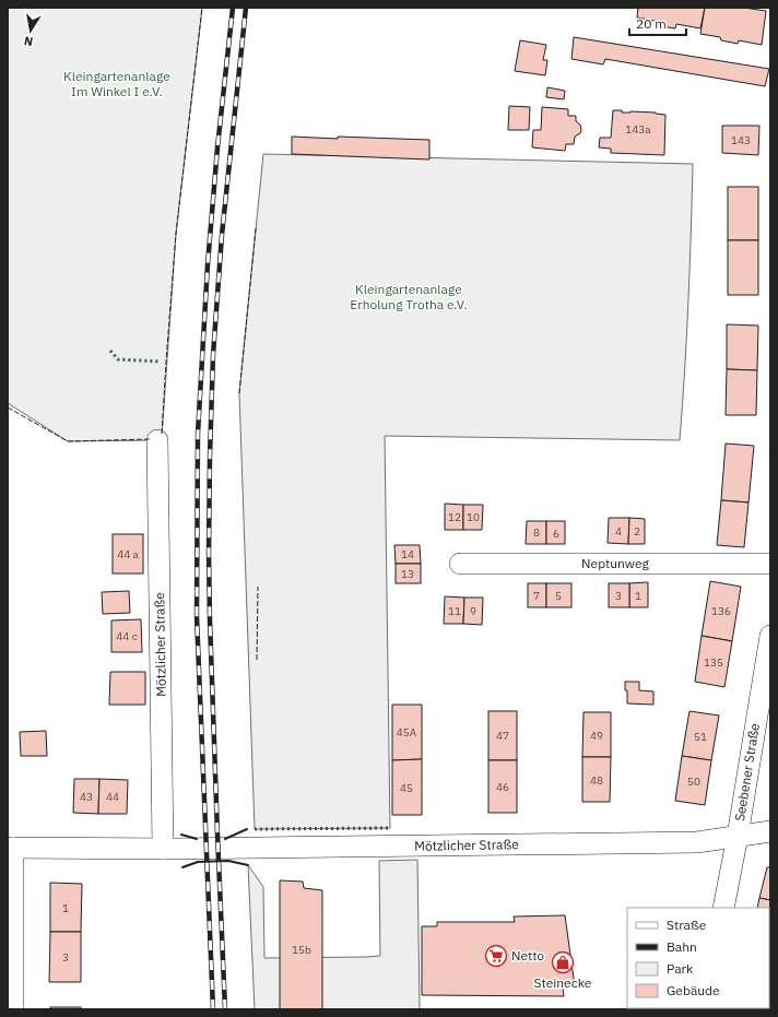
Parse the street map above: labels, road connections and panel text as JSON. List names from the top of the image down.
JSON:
{
  "streets": {
    "street": ["Neptunweg", "Mötzlicher Straße", "Seebener Straße"]
  },
  "crossings": [
    ["Mötzlicher Straße", "Seebener Straße"]
  ],
  "parks": ["Kleingartenanlage Im Winkel I e.V.", "Kleingartenanlage Erholung Trotha e.V."],
  "places": {
    "supermarket": ["Netto"],
    "shop": ["Steinecke"]
  },
  "house_numbers": [
    "143a",
    "143",
    "12",
    "10",
    "4",
    "2",
    "8",
    "6",
    "44 a",
    "14",
    "13",
    "7",
    "5",
    "3",
    "1",
    "11",
    "9",
    "136",
    "44 c",
    "135",
    "45A",
    "47",
    "49",
    "51",
    "48",
    "50",
    "46",
    "45",
    "43",
    "44",
    "1",
    "15b",
    "3"
  ],
  "legend": [
    "Straße",
    "Bahn",
    "Park",
    "Gebäude"
  ],
  "scale_bar": "20 m",
  "north": "bottom"
}
